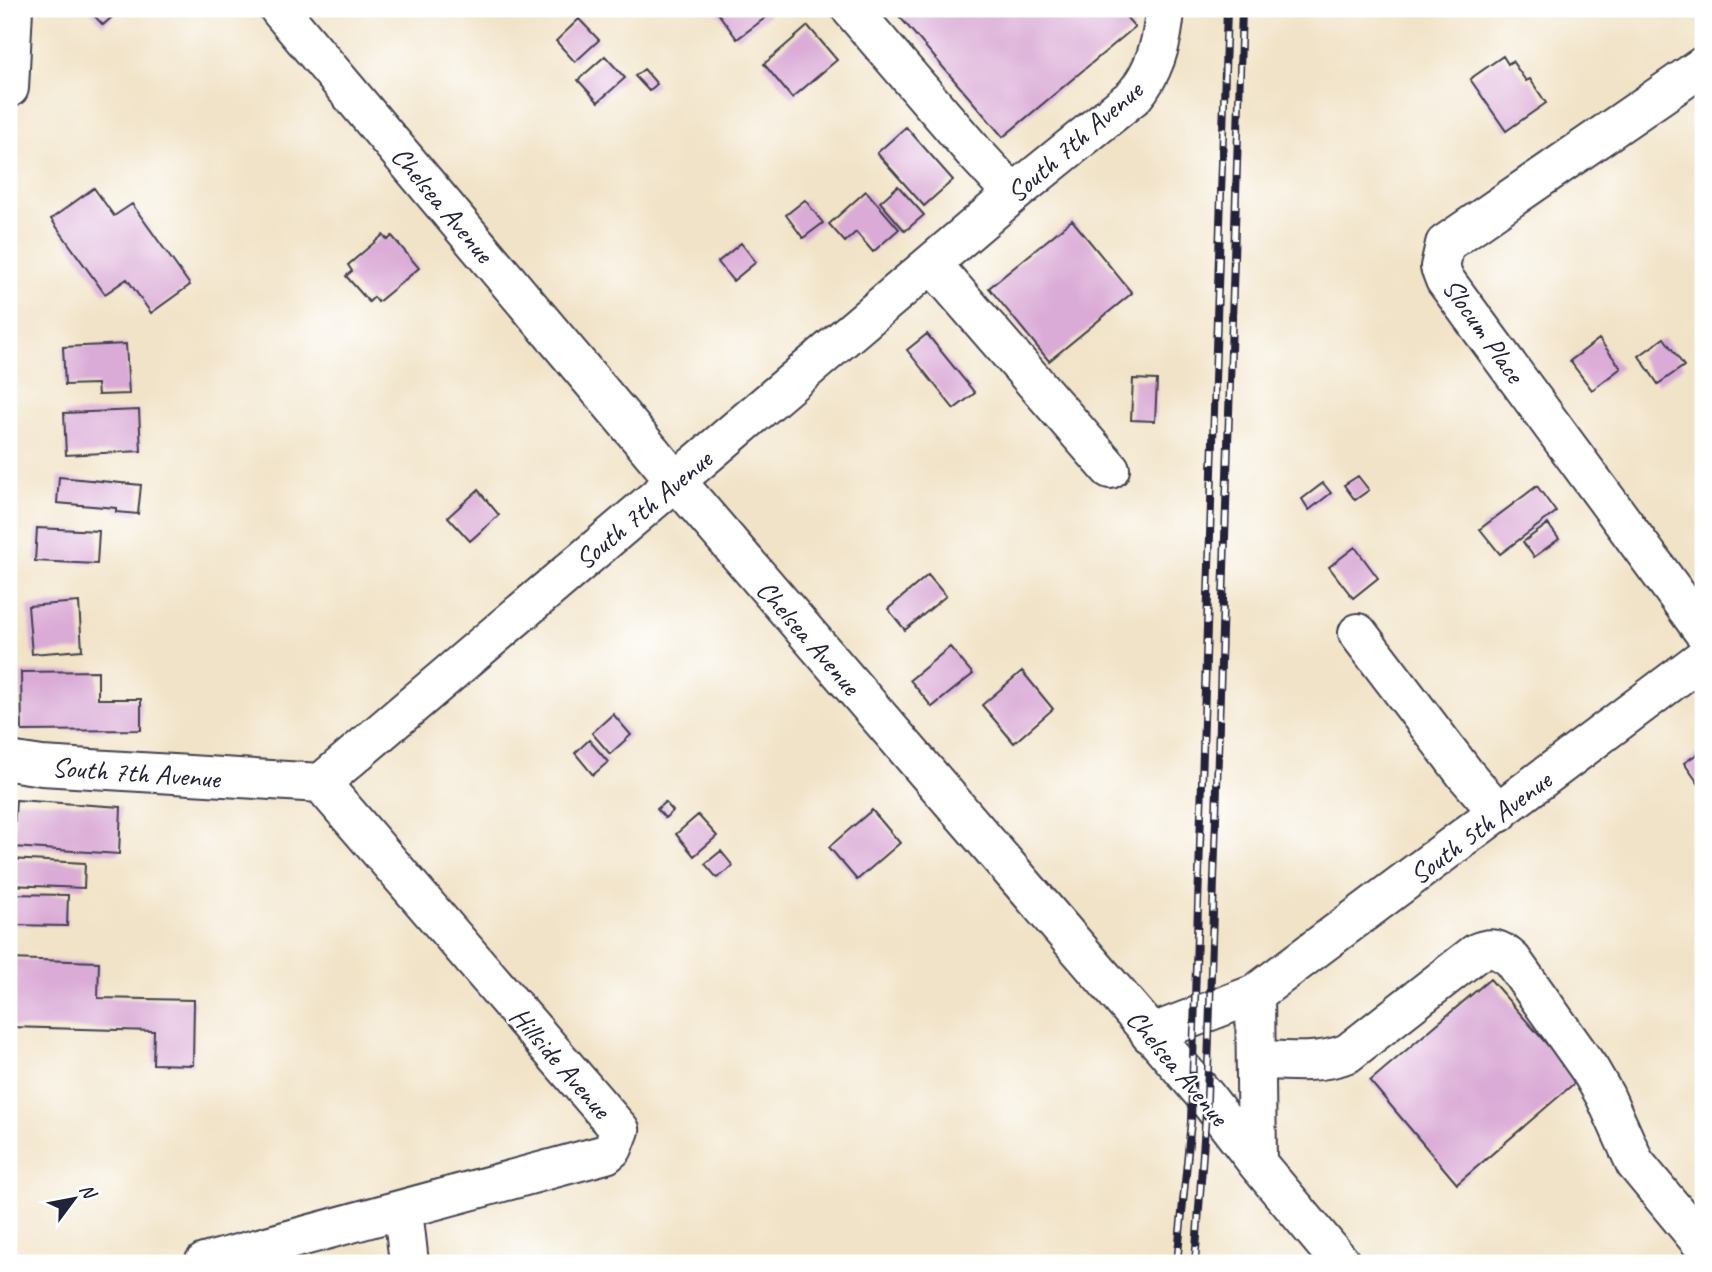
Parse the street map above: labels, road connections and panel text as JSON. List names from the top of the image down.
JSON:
{
  "streets": {
    "street": [
      "South 7th Avenue",
      "Chelsea Avenue",
      "Slocum Place",
      "South 5th Avenue",
      "Hillside Avenue"
    ]
  },
  "crossings": [
    ["South 7th Avenue", "Chelsea Avenue"],
    ["South 7th Avenue", "Hillside Avenue"],
    ["Chelsea Avenue", "South 5th Avenue"]
  ],
  "north": "top right"
}
